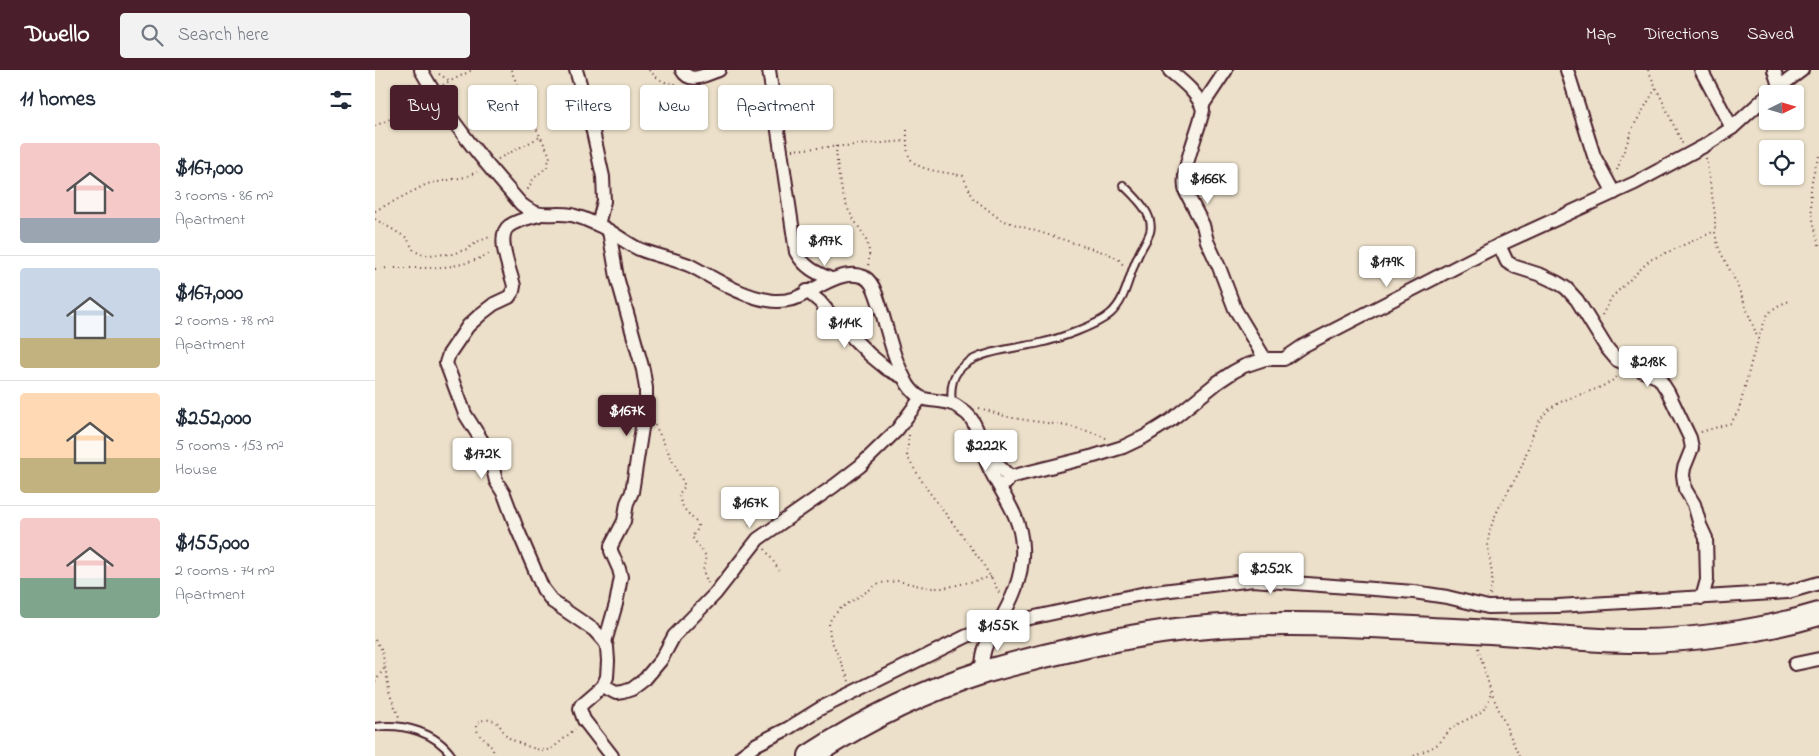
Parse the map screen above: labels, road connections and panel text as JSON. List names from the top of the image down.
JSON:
{
  "north": "right",
  "page": {
    "header": "Dwello",
    "search": "Search here",
    "nav": ["Map", "Directions", "Saved"],
    "heading": "11 homes",
    "chip": [
      "Buy",
      "Rent",
      "Filters",
      "New",
      "Apartment"
    ],
    "list": [
      {
        "name": "$167,000",
        "note": "3 rooms · 86 m² · Apartment"
      },
      {
        "name": "$167,000",
        "note": "2 rooms · 78 m² · Apartment"
      },
      {
        "name": "$252,000",
        "note": "5 rooms · 153 m² · House"
      },
      {
        "name": "$155,000",
        "note": "2 rooms · 74 m² · Apartment"
      }
    ],
    "price": [
      "$166K",
      "$197K",
      "$179K",
      "$114K",
      "$218K",
      "$167K",
      "$222K",
      "$172K",
      "$167K",
      "$252K",
      "$155K"
    ]
  }
}
